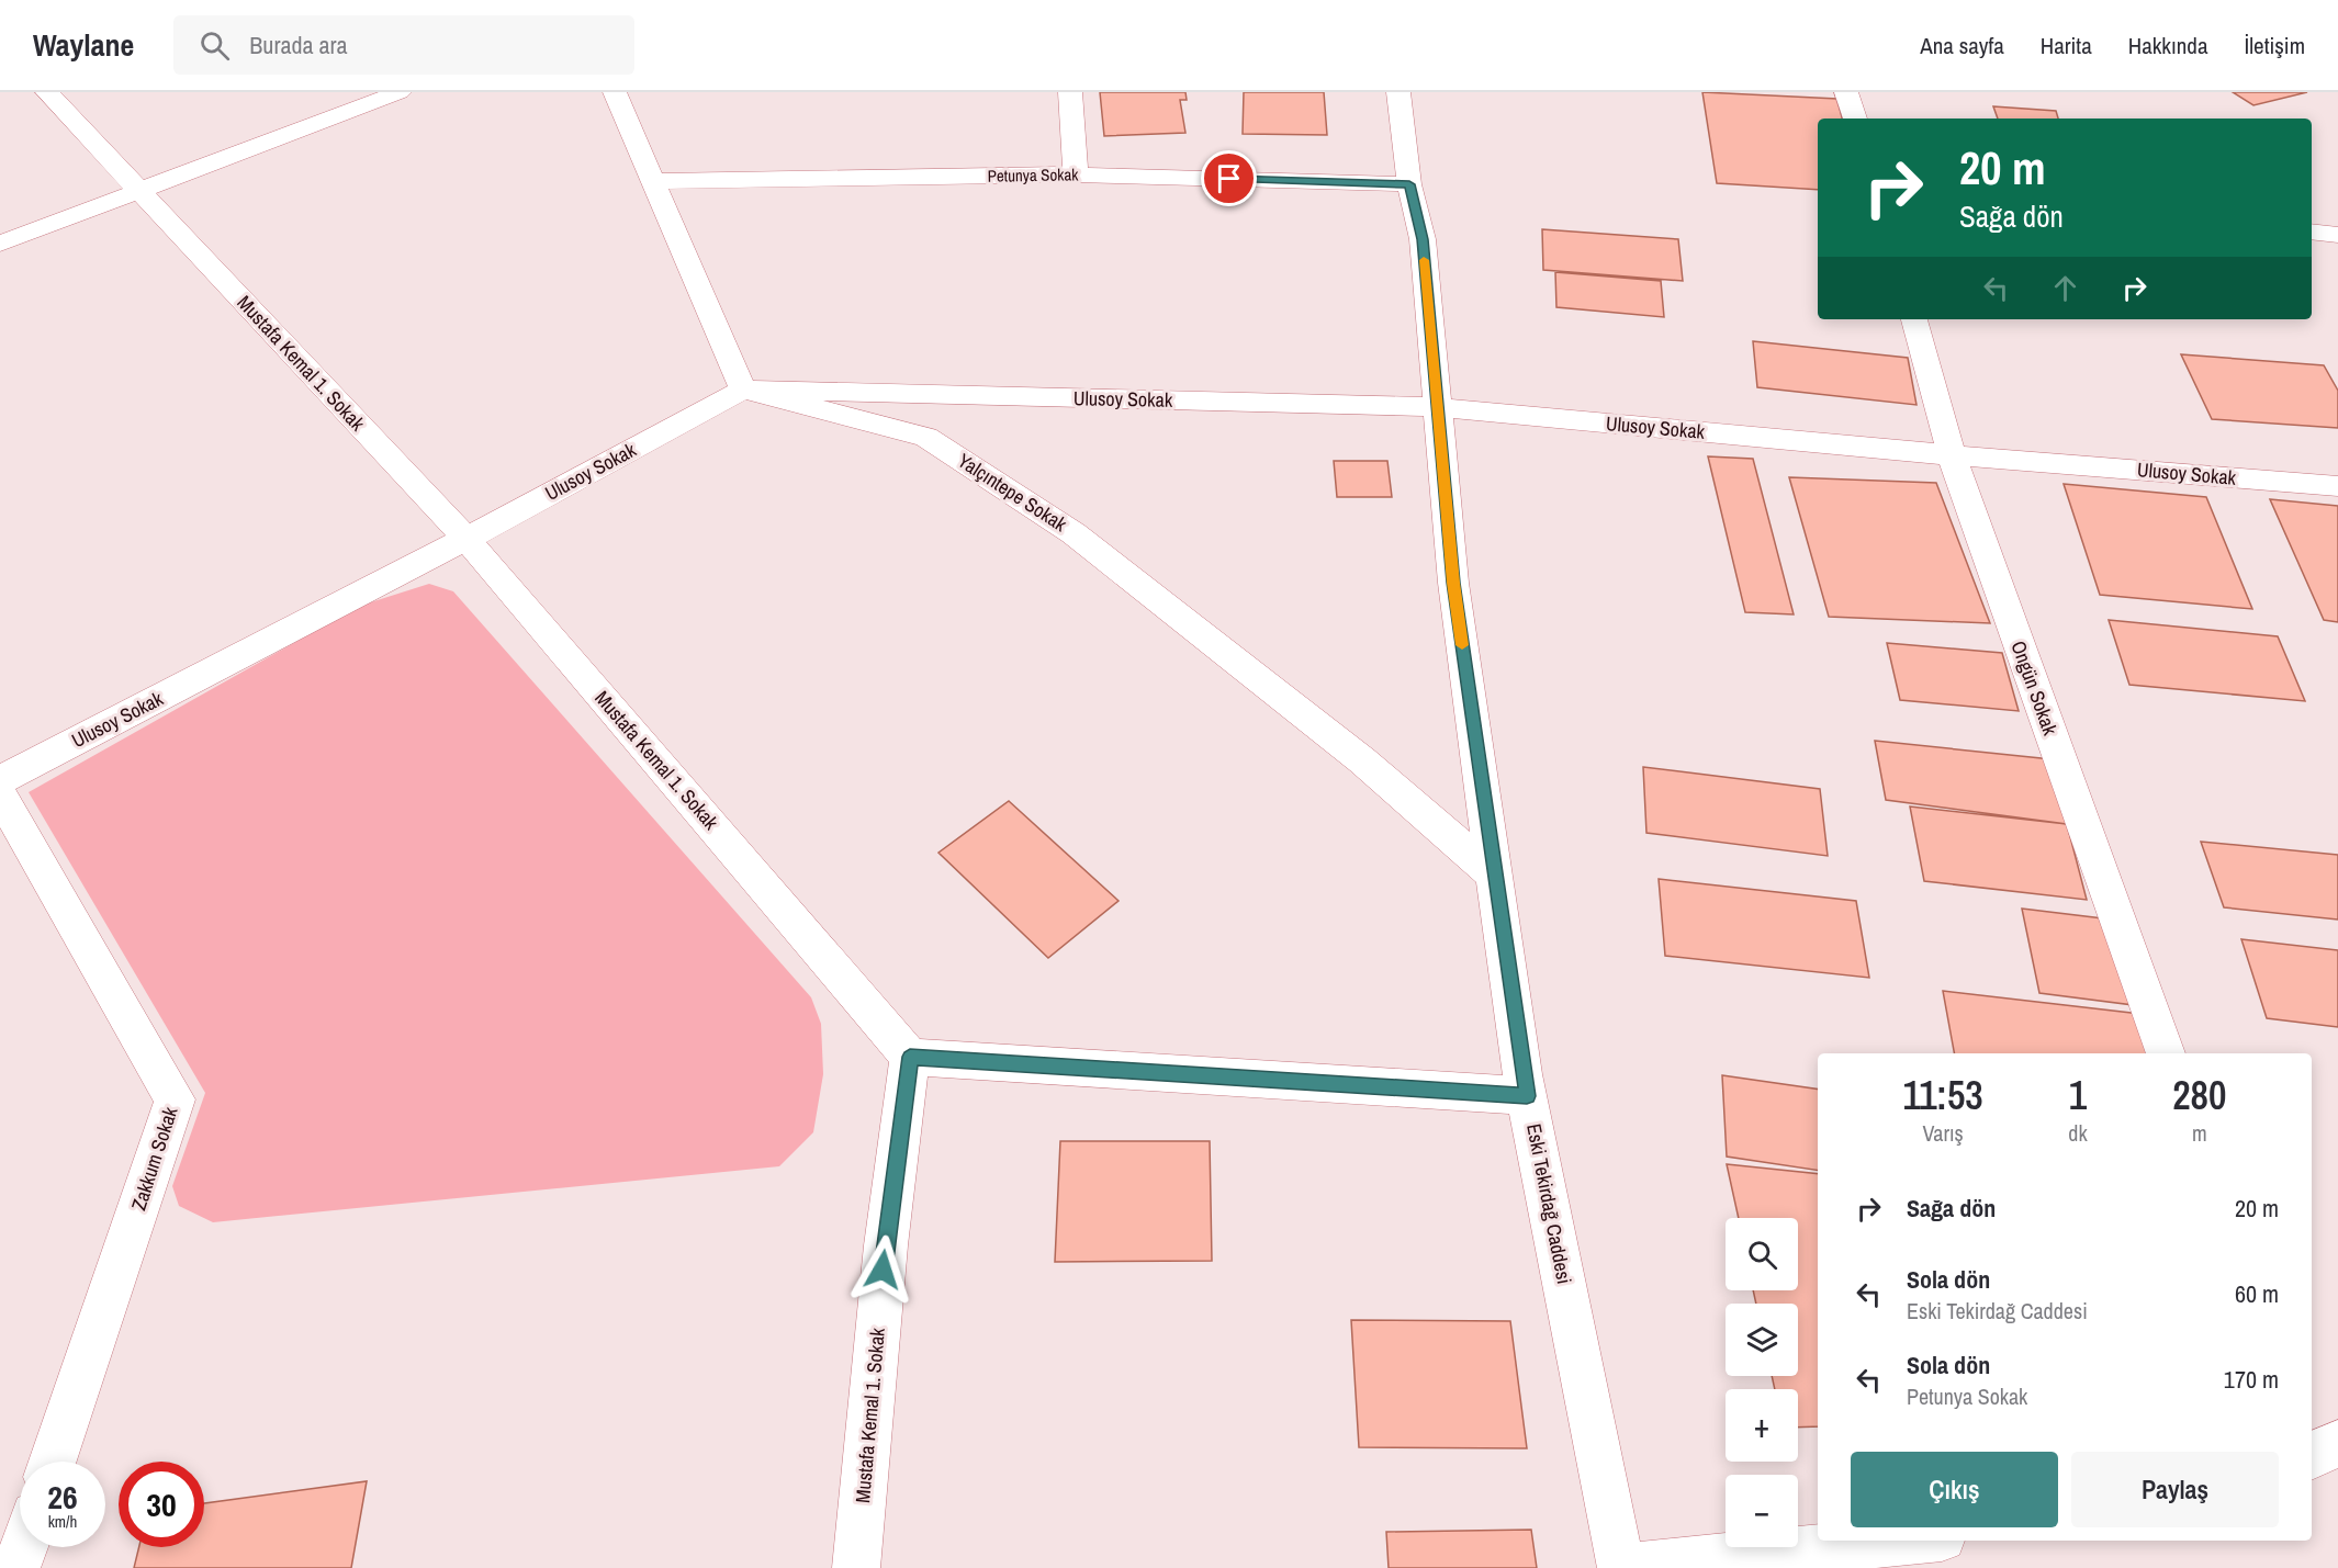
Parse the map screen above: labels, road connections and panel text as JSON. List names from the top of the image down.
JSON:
{
  "streets": {
    "street": [
      "Petunya Sokak",
      "Mustafa Kemal 1. Sokak",
      "Ulusoy Sokak",
      "Yalçıntepe Sokak",
      "Ongün Sokak",
      "Zakkum Sokak",
      "Eski Tekirdağ Caddesi"
    ]
  },
  "crossings": [
    ["Petunya Sokak", "Eski Tekirdağ Caddesi"],
    ["Mustafa Kemal 1. Sokak", "Ulusoy Sokak"],
    ["Ulusoy Sokak", "Yalçıntepe Sokak"],
    ["Ulusoy Sokak", "Ongün Sokak"],
    ["Ulusoy Sokak", "Eski Tekirdağ Caddesi"],
    ["Yalçıntepe Sokak", "Eski Tekirdağ Caddesi"]
  ],
  "page": {
    "header": "Waylane",
    "search": "Burada ara",
    "nav": [
      "Ana sayfa",
      "Harita",
      "Hakkında",
      "İletişim"
    ],
    "turn": ["20 m", "Sağa dön"],
    "eta": [
      "11:53",
      "Varış",
      "1",
      "dk",
      "280",
      "m"
    ],
    "list": [
      {
        "name": "Sağa dön",
        "value": "20 m"
      },
      {
        "name": "Sola dön",
        "note": "Eski Tekirdağ Caddesi",
        "value": "60 m"
      },
      {
        "name": "Sola dön",
        "note": "Petunya Sokak",
        "value": "170 m"
      }
    ],
    "map_buttons": ["+", "−"],
    "buttons": ["Çıkış", "Paylaş"],
    "speed": "26 km/h",
    "limit": "30"
  }
}
